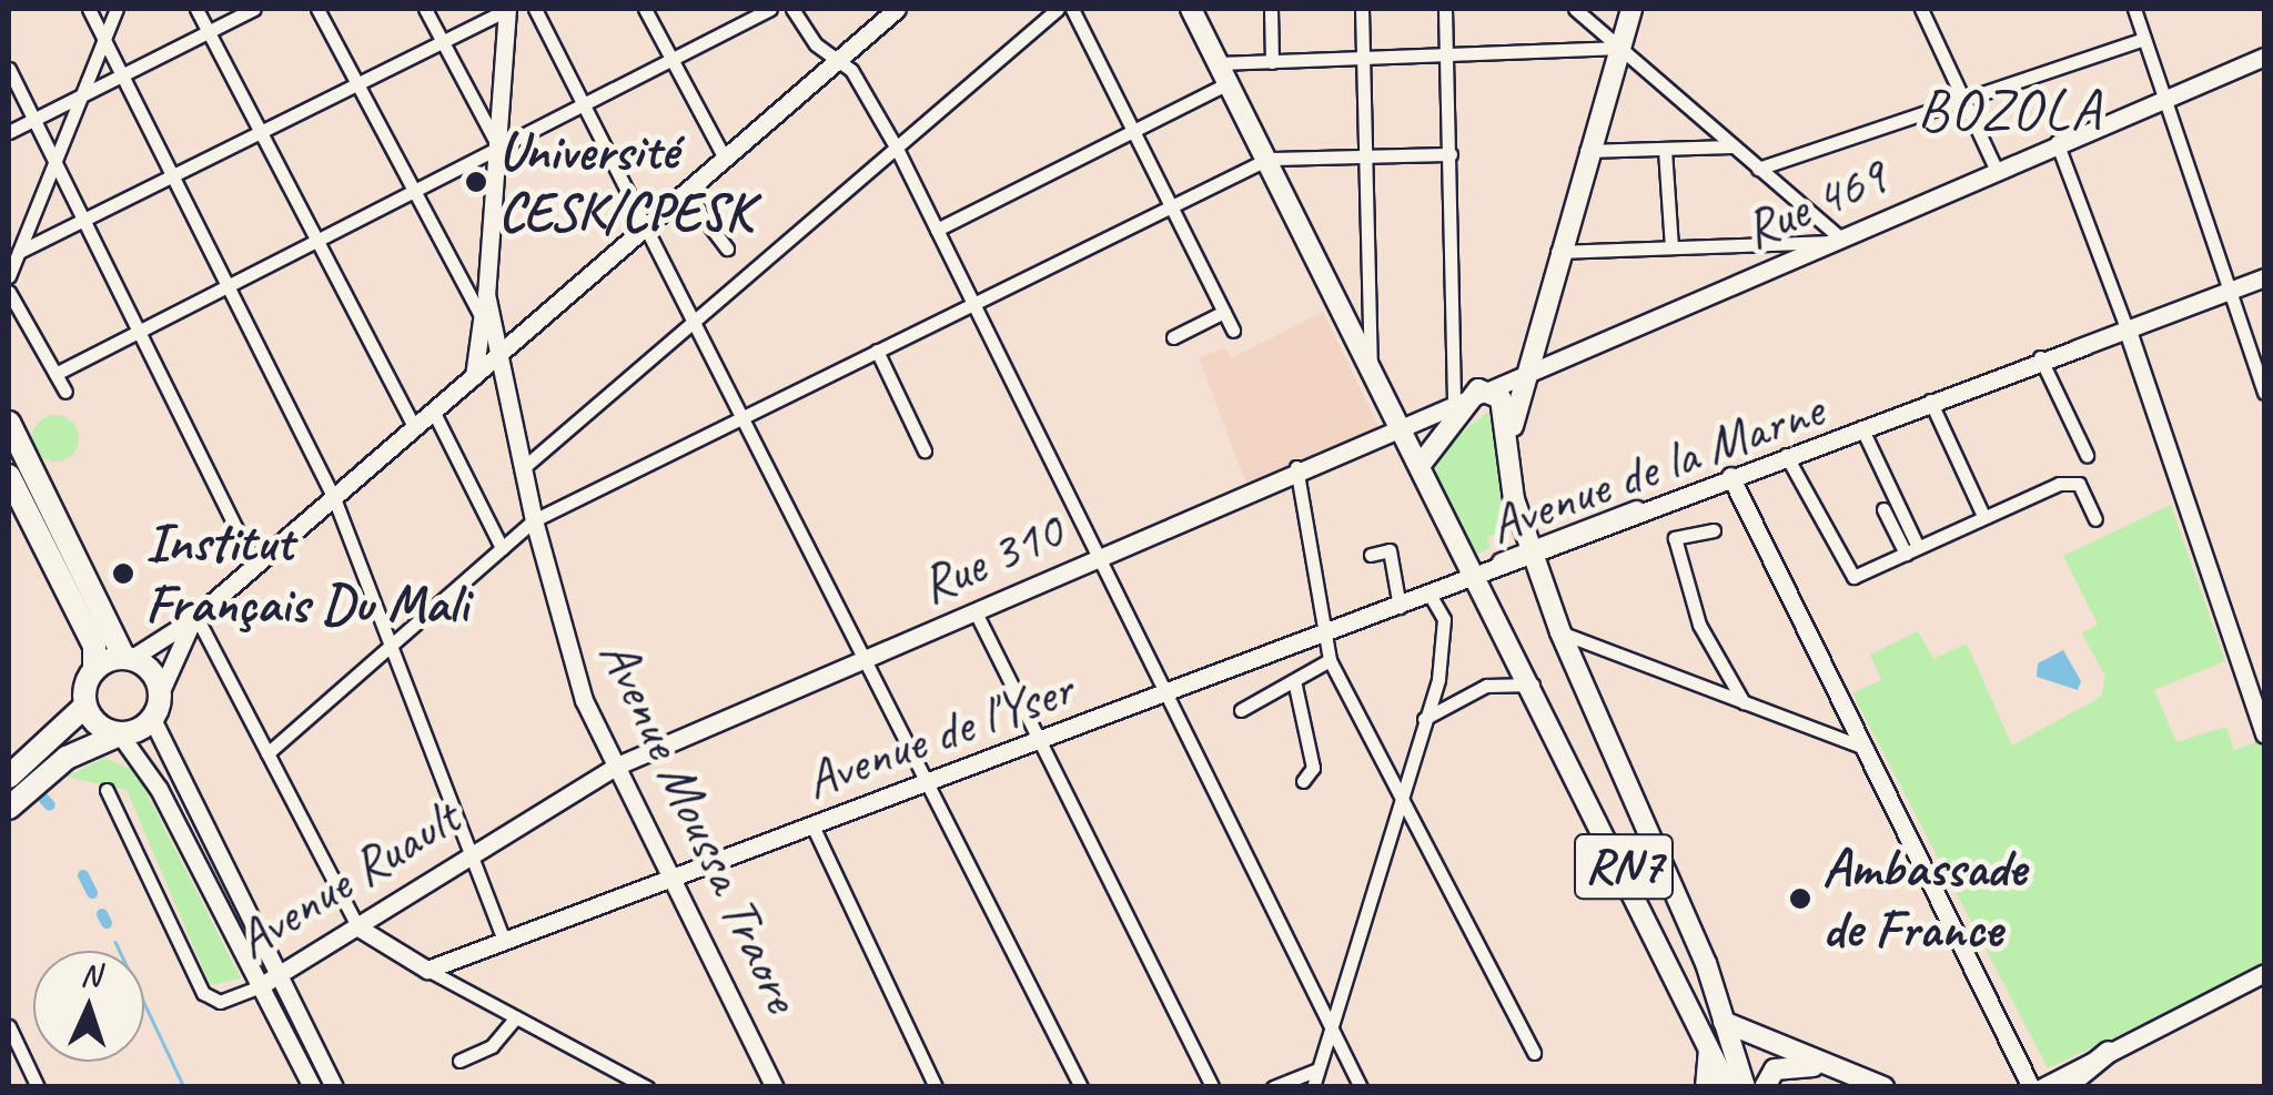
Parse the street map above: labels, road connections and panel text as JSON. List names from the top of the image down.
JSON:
{
  "streets": {
    "main road": ["RN7"],
    "street": [
      "Rue 469",
      "Avenue de la Marne",
      "Rue 310",
      "Avenue de l'Yser",
      "Avenue Moussa Traore",
      "Avenue Ruault"
    ]
  },
  "crossings": [
    ["Rue 469", "Rue 310"],
    ["Avenue de la Marne", "Avenue de l'Yser"],
    ["Avenue de la Marne", "RN7"],
    ["Rue 310", "Avenue Moussa Traore"],
    ["Rue 310", "RN7"],
    ["Rue 310", "Avenue Ruault"],
    ["Avenue de l'Yser", "Avenue Moussa Traore"],
    ["Avenue de l'Yser", "RN7"],
    ["Avenue Moussa Traore", "Avenue Ruault"]
  ],
  "districts": ["BOZOLA"],
  "places": ["Université CESK/CPESK", "Institut Français Du Mali", "Ambassade de France"],
  "north": "top"
}
